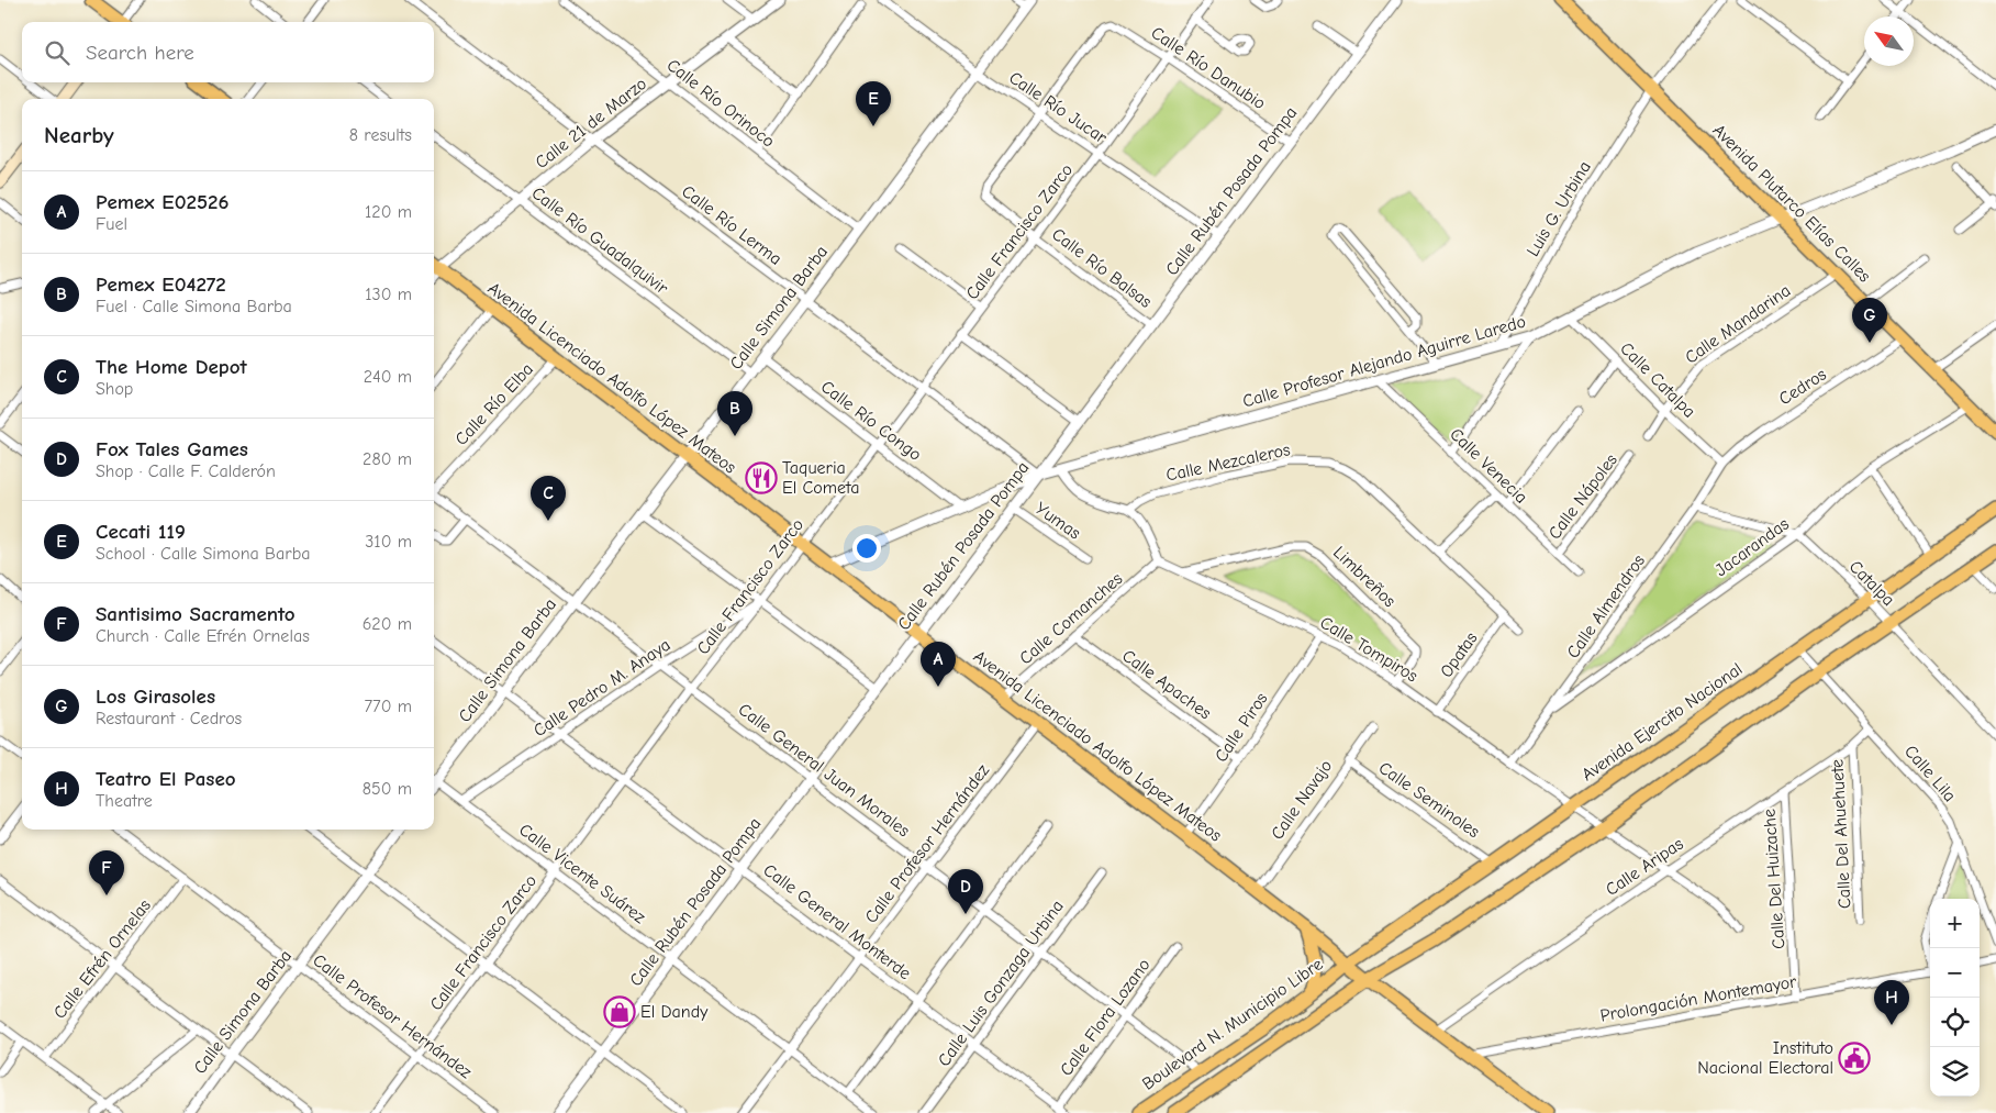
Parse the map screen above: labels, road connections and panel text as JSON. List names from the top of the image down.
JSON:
{
  "streets": {
    "main road": [
      "Avenida Plutarco Elías Calles",
      "Avenida Licenciado Adolfo López Mateos",
      "Avenida Ejercito Nacional",
      "Boulevard N. Municipio Libre"
    ],
    "street": [
      "Calle Río Danubio",
      "Calle Río Orinoco",
      "Calle Río Jucar",
      "Calle 21 de Marzo",
      "Calle Rubén Posada Pompa",
      "Luis G. Urbina",
      "Calle Río Lerma",
      "Calle Francisco Zarco",
      "Calle Río Guadalquivir",
      "Calle Río Balsas",
      "Calle Simona Barba",
      "Calle Mandarina",
      "Calle Profesor Alejando Aguirre Laredo",
      "Calle Catalpa",
      "Cedros",
      "Calle Río Elba",
      "Calle Río Congo",
      "Calle Mezcaleros",
      "Calle Venecia",
      "Calle Nápoles",
      "Yumas",
      "Jacarandas",
      "Limbreños",
      "Catalpa",
      "Calle Almendros",
      "Calle Comanches",
      "Calle Tompiros",
      "Opatas",
      "Calle Apaches",
      "Calle Pedro M. Anaya",
      "Calle Piros",
      "Calle General Juan Morales",
      "Calle Lila",
      "Calle Navajo",
      "Calle Seminoles",
      "Calle Del Ahuehuete",
      "Calle Profesor Hernández",
      "Calle Aripas",
      "Calle Vicente Suárez",
      "Calle Del Huizache",
      "Calle General Monterde",
      "Calle Efrén Ornelas",
      "Calle Luis Gonzaga Urbina",
      "Prolongación Montemayor",
      "Calle Flora Lozano"
    ]
  },
  "crossings": [
    ["Calle Río Danubio", "Calle Río Jucar"],
    ["Calle Río Danubio", "Calle Rubén Posada Pompa"],
    ["Calle Río Danubio", "Calle Francisco Zarco"],
    ["Calle Río Danubio", "Calle Río Balsas"],
    ["Calle Río Orinoco", "Calle 21 de Marzo"],
    ["Calle Río Orinoco", "Calle Simona Barba"],
    ["Calle Río Jucar", "Calle Rubén Posada Pompa"],
    ["Calle Río Jucar", "Calle Francisco Zarco"],
    ["Calle Río Jucar", "Calle Río Balsas"],
    ["Calle Río Jucar", "Calle Simona Barba"],
    ["Calle 21 de Marzo", "Calle Río Lerma"],
    ["Calle 21 de Marzo", "Calle Río Guadalquivir"],
    ["Calle 21 de Marzo", "Avenida Licenciado Adolfo López Mateos"],
    ["Calle Rubén Posada Pompa", "Calle Río Lerma"],
    ["Calle Rubén Posada Pompa", "Calle Río Balsas"],
    ["Calle Rubén Posada Pompa", "Calle Profesor Alejando Aguirre Laredo"],
    ["Calle Rubén Posada Pompa", "Avenida Licenciado Adolfo López Mateos"],
    ["Calle Rubén Posada Pompa", "Yumas"],
    ["Calle Rubén Posada Pompa", "Calle General Juan Morales"],
    ["Calle Rubén Posada Pompa", "Calle Vicente Suárez"],
    ["Calle Rubén Posada Pompa", "Calle General Monterde"],
    ["Avenida Plutarco Elías Calles", "Luis G. Urbina"],
    ["Avenida Plutarco Elías Calles", "Calle Mandarina"],
    ["Avenida Plutarco Elías Calles", "Calle Profesor Alejando Aguirre Laredo"],
    ["Avenida Plutarco Elías Calles", "Cedros"],
    ["Avenida Plutarco Elías Calles", "Jacarandas"],
    ["Luis G. Urbina", "Calle Profesor Alejando Aguirre Laredo"],
    ["Calle Río Lerma", "Calle Francisco Zarco"],
    ["Calle Río Lerma", "Calle Simona Barba"],
    ["Calle Río Lerma", "Calle Profesor Alejando Aguirre Laredo"],
    ["Calle Francisco Zarco", "Calle Río Balsas"],
    ["Calle Francisco Zarco", "Avenida Licenciado Adolfo López Mateos"],
    ["Calle Francisco Zarco", "Calle Río Congo"],
    ["Calle Francisco Zarco", "Calle Pedro M. Anaya"],
    ["Calle Francisco Zarco", "Calle General Juan Morales"],
    ["Calle Francisco Zarco", "Calle Profesor Hernández"],
    ["Calle Francisco Zarco", "Calle Vicente Suárez"],
    ["Calle Francisco Zarco", "Calle General Monterde"],
    ["Calle Río Guadalquivir", "Calle Simona Barba"],
    ["Calle Simona Barba", "Avenida Licenciado Adolfo López Mateos"],
    ["Calle Simona Barba", "Calle Río Congo"],
    ["Calle Simona Barba", "Calle General Juan Morales"],
    ["Calle Simona Barba", "Calle Profesor Hernández"],
    ["Calle Simona Barba", "Calle General Monterde"],
    ["Calle Mandarina", "Calle Catalpa"],
    ["Calle Profesor Alejando Aguirre Laredo", "Avenida Licenciado Adolfo López Mateos"],
    ["Calle Profesor Alejando Aguirre Laredo", "Calle Catalpa"],
    ["Calle Profesor Alejando Aguirre Laredo", "Calle Río Congo"],
    ["Calle Profesor Alejando Aguirre Laredo", "Calle Venecia"],
    ["Avenida Licenciado Adolfo López Mateos", "Calle Río Elba"],
    ["Avenida Licenciado Adolfo López Mateos", "Calle Comanches"],
    ["Avenida Licenciado Adolfo López Mateos", "Avenida Ejercito Nacional"],
    ["Avenida Licenciado Adolfo López Mateos", "Calle Piros"],
    ["Avenida Licenciado Adolfo López Mateos", "Calle Navajo"],
    ["Avenida Licenciado Adolfo López Mateos", "Calle Profesor Hernández"],
    ["Avenida Licenciado Adolfo López Mateos", "Calle Aripas"],
    ["Avenida Licenciado Adolfo López Mateos", "Prolongación Montemayor"],
    ["Avenida Licenciado Adolfo López Mateos", "Boulevard N. Municipio Libre"],
    ["Calle Catalpa", "Cedros"],
    ["Calle Catalpa", "Calle Almendros"],
    ["Cedros", "Calle Almendros"],
    ["Calle Mezcaleros", "Opatas"],
    ["Calle Venecia", "Calle Nápoles"],
    ["Jacarandas", "Catalpa"],
    ["Jacarandas", "Calle Almendros"],
    ["Limbreños", "Calle Tompiros"],
    ["Catalpa", "Calle Almendros"],
    ["Catalpa", "Avenida Ejercito Nacional"],
    ["Calle Almendros", "Calle Tompiros"],
    ["Calle Comanches", "Calle Tompiros"],
    ["Calle Comanches", "Calle Apaches"],
    ["Calle Tompiros", "Opatas"],
    ["Calle Tompiros", "Avenida Ejercito Nacional"],
    ["Calle Tompiros", "Calle Piros"],
    ["Calle Tompiros", "Calle Aripas"],
    ["Calle Apaches", "Calle Piros"],
    ["Calle Pedro M. Anaya", "Calle General Juan Morales"],
    ["Calle Pedro M. Anaya", "Calle Vicente Suárez"],
    ["Calle Pedro M. Anaya", "Calle General Monterde"],
    ["Avenida Ejercito Nacional", "Calle Lila"],
    ["Avenida Ejercito Nacional", "Calle Seminoles"],
    ["Avenida Ejercito Nacional", "Boulevard N. Municipio Libre"],
    ["Calle General Juan Morales", "Calle Profesor Hernández"],
    ["Calle General Juan Morales", "Calle Luis Gonzaga Urbina"],
    ["Calle General Juan Morales", "Calle Flora Lozano"],
    ["Calle General Juan Morales", "Boulevard N. Municipio Libre"],
    ["Calle Lila", "Calle Aripas"],
    ["Calle Navajo", "Calle Seminoles"],
    ["Calle Del Ahuehuete", "Calle Aripas"],
    ["Calle Profesor Hernández", "Calle Vicente Suárez"],
    ["Calle Profesor Hernández", "Calle General Monterde"],
    ["Calle Profesor Hernández", "Calle Efrén Ornelas"],
    ["Calle Aripas", "Calle Del Huizache"],
    ["Calle Del Huizache", "Prolongación Montemayor"],
    ["Calle General Monterde", "Calle Luis Gonzaga Urbina"],
    ["Calle General Monterde", "Calle Flora Lozano"]
  ],
  "places": {
    "restaurant": ["Taqueria El Cometa"],
    "shop": ["El Dandy"],
    "public building": ["Instituto Nacional Electoral"]
  },
  "north": "top left",
  "page": {
    "search": "Search here",
    "pins": [
      "E",
      "G",
      "B",
      "C",
      "A",
      "F",
      "D",
      "H"
    ],
    "heading": ["Nearby", "8 results"],
    "list": [
      {
        "mark": "A",
        "name": "Pemex E02526",
        "note": "Fuel",
        "value": "120 m"
      },
      {
        "mark": "B",
        "name": "Pemex E04272",
        "note": "Fuel · Calle Simona Barba",
        "value": "130 m"
      },
      {
        "mark": "C",
        "name": "The Home Depot",
        "note": "Shop",
        "value": "240 m"
      },
      {
        "mark": "D",
        "name": "Fox Tales Games",
        "note": "Shop · Calle F. Calderón",
        "value": "280 m"
      },
      {
        "mark": "E",
        "name": "Cecati 119",
        "note": "School · Calle Simona Barba",
        "value": "310 m"
      },
      {
        "mark": "F",
        "name": "Santisimo Sacramento",
        "note": "Church · Calle Efrén Ornelas",
        "value": "620 m"
      },
      {
        "mark": "G",
        "name": "Los Girasoles",
        "note": "Restaurant · Cedros",
        "value": "770 m"
      },
      {
        "mark": "H",
        "name": "Teatro El Paseo",
        "note": "Theatre",
        "value": "850 m"
      }
    ],
    "map_buttons": ["+", "−"]
  }
}
